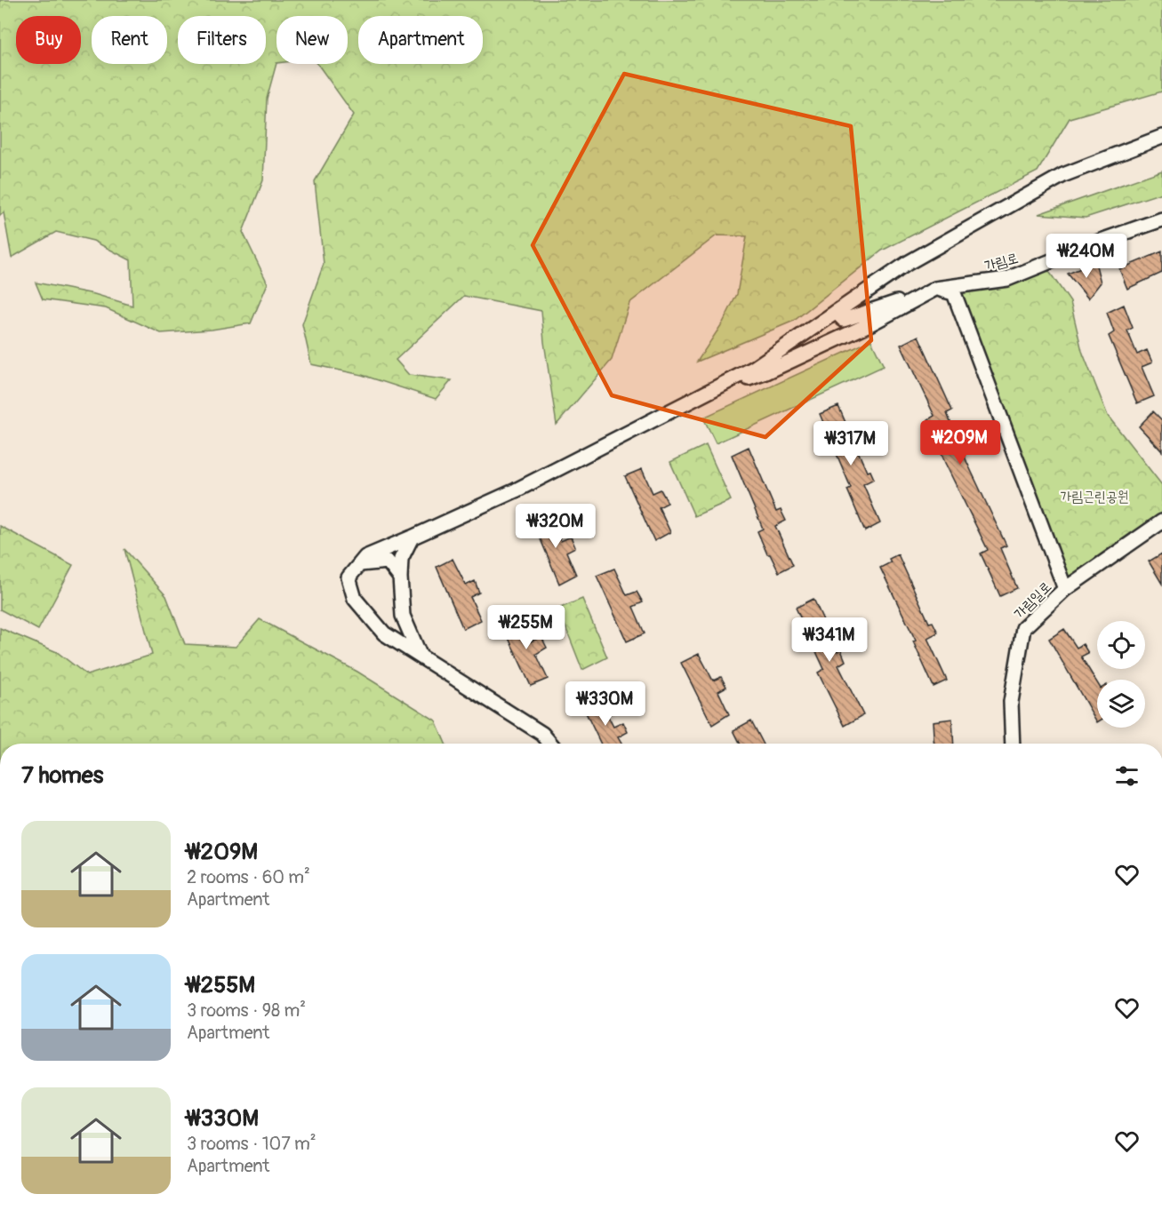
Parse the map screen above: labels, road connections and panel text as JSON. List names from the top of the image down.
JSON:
{
  "streets": {
    "street": ["가림로", "가림일로"]
  },
  "parks": ["가림근린공원"],
  "page": {
    "chip": [
      "Buy",
      "Rent",
      "Filters",
      "New",
      "Apartment"
    ],
    "price": [
      "₩240M",
      "₩209M",
      "₩317M",
      "₩320M",
      "₩255M",
      "₩341M",
      "₩330M"
    ],
    "heading": "7 homes",
    "list": [
      {
        "name": "₩209M",
        "note": "2 rooms · 60 m² · Apartment"
      },
      {
        "name": "₩255M",
        "note": "3 rooms · 98 m² · Apartment"
      },
      {
        "name": "₩330M",
        "note": "3 rooms · 107 m² · Apartment"
      }
    ]
  }
}
